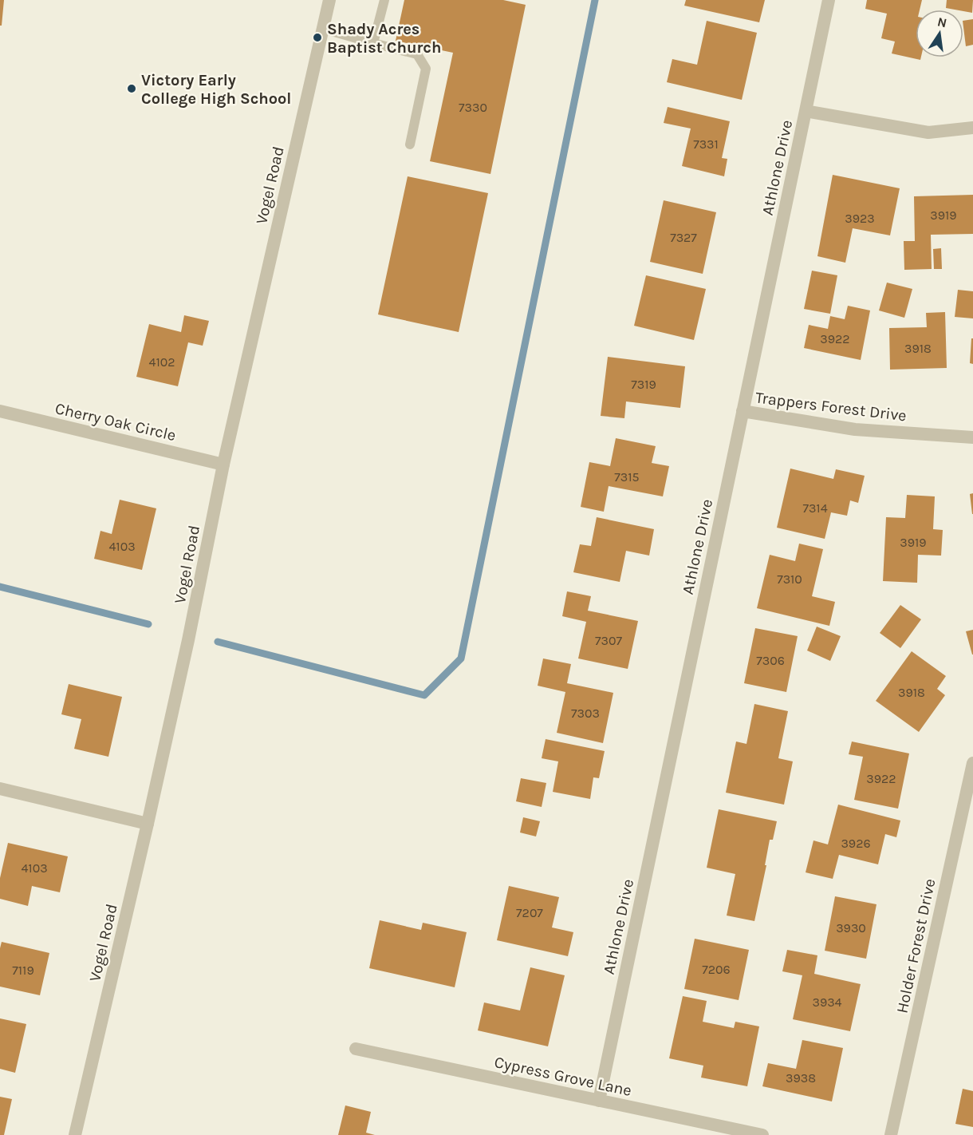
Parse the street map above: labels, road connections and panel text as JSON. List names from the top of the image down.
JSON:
{
  "streets": {
    "street": [
      "Athlone Drive",
      "Vogel Road",
      "Trappers Forest Drive",
      "Cherry Oak Circle",
      "Holder Forest Drive",
      "Cypress Grove Lane"
    ]
  },
  "crossings": [
    ["Athlone Drive", "Trappers Forest Drive"],
    ["Athlone Drive", "Cypress Grove Lane"],
    ["Vogel Road", "Cherry Oak Circle"]
  ],
  "places": ["Shady Acres Baptist Church", "Victory Early College High School"],
  "house_numbers": [
    "7330",
    "7331",
    "3919",
    "3923",
    "7327",
    "3922",
    "3918",
    "4102",
    "7319",
    "7315",
    "7314",
    "3919",
    "4103",
    "7310",
    "7307",
    "7306",
    "3918",
    "7303",
    "3922",
    "3926",
    "4103",
    "7207",
    "3930",
    "7206",
    "7119",
    "3934",
    "3938"
  ],
  "north": "top"
}
